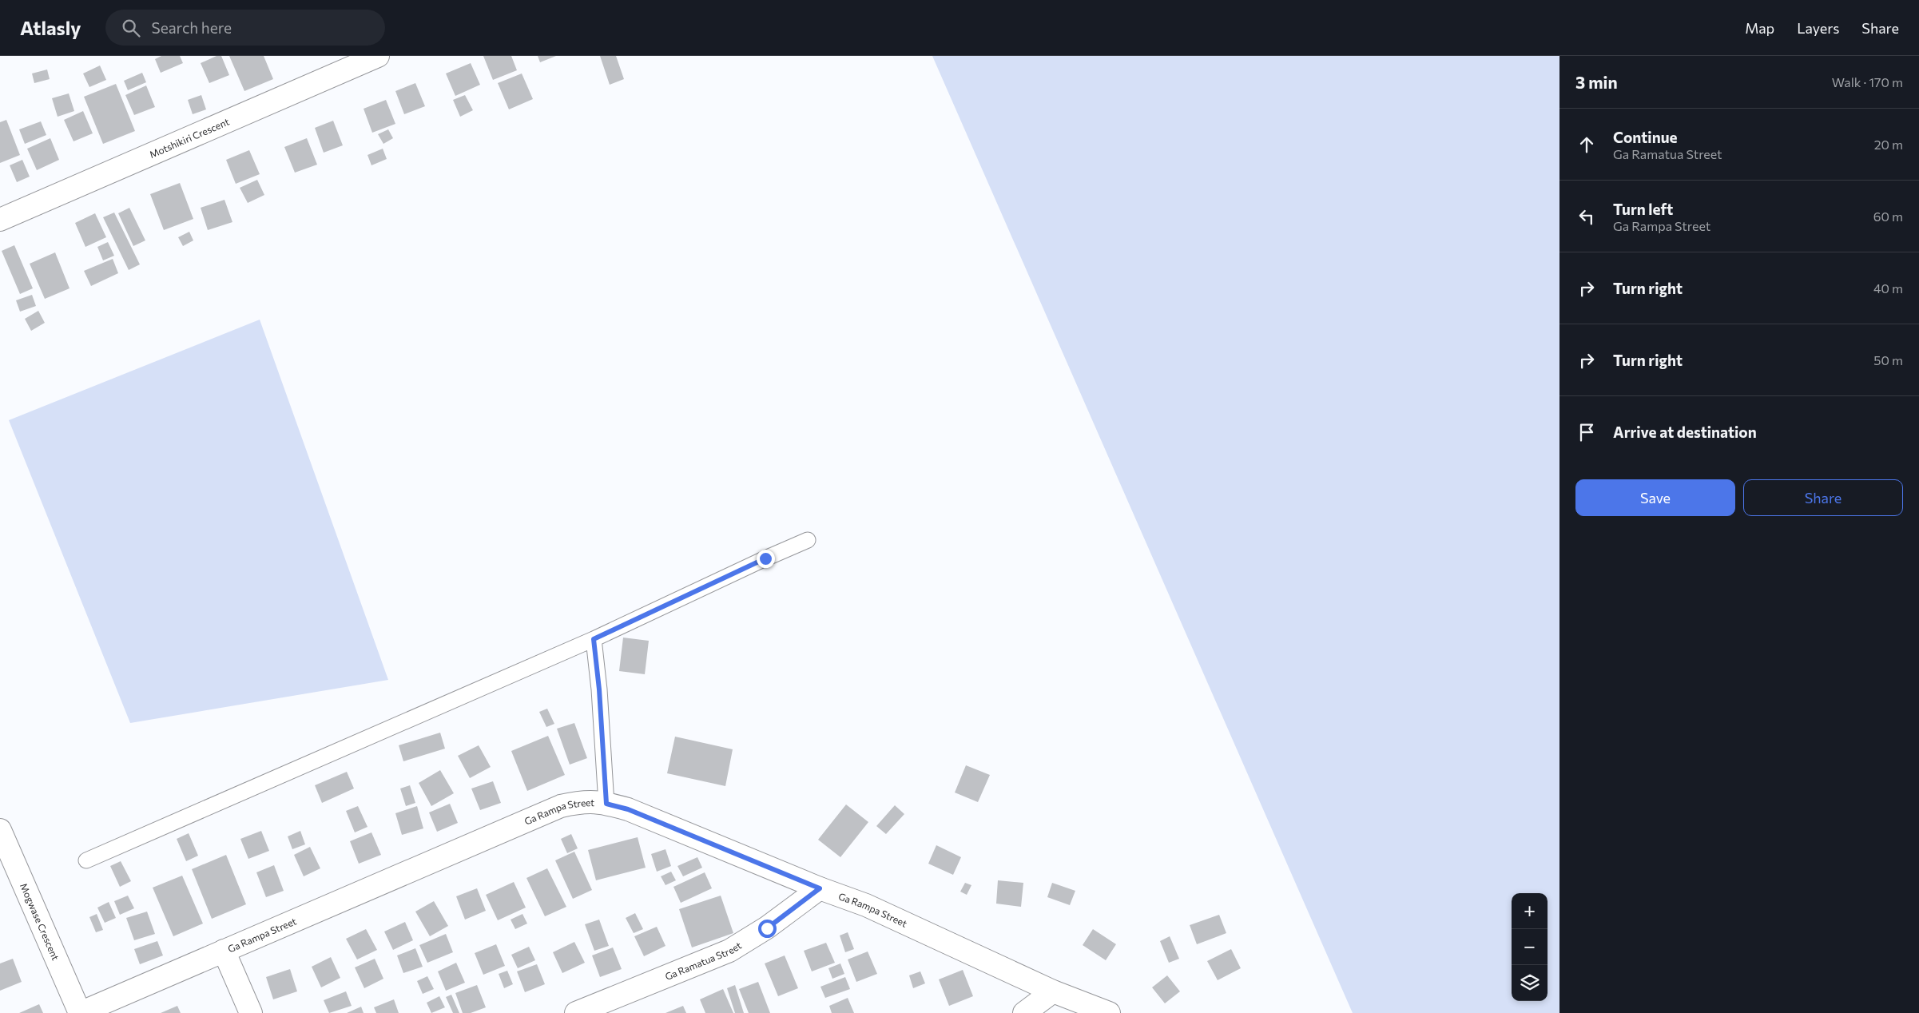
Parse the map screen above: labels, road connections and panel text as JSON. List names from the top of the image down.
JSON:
{
  "streets": {
    "street": [
      "Motshikiri Crescent",
      "Ga Rampa Street",
      "Mogwase Crescent",
      "Ga Ramatua Street"
    ]
  },
  "crossings": [
    ["Ga Rampa Street", "Mogwase Crescent"],
    ["Ga Rampa Street", "Ga Ramatua Street"]
  ],
  "page": {
    "header": "Atlasly",
    "search": "Search here",
    "nav": ["Map", "Layers", "Share"],
    "heading": ["3 min", "Walk · 170 m"],
    "list": [
      ["Continue", "Ga Ramatua Street", "20 m"],
      ["Turn left", "Ga Rampa Street", "60 m"],
      ["Turn right", "40 m"],
      ["Turn right", "50 m"],
      "Arrive at destination"
    ],
    "buttons": ["Save", "Share"],
    "map_buttons": ["+", "−"]
  }
}
